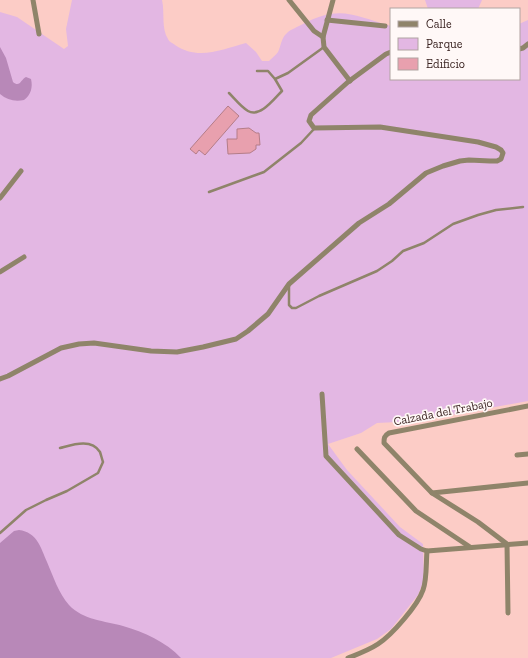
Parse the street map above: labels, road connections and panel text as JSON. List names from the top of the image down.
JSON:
{
  "streets": {
    "street": ["Calzada del Trabajo"]
  },
  "legend": ["Calle", "Parque", "Edificio"]
}
